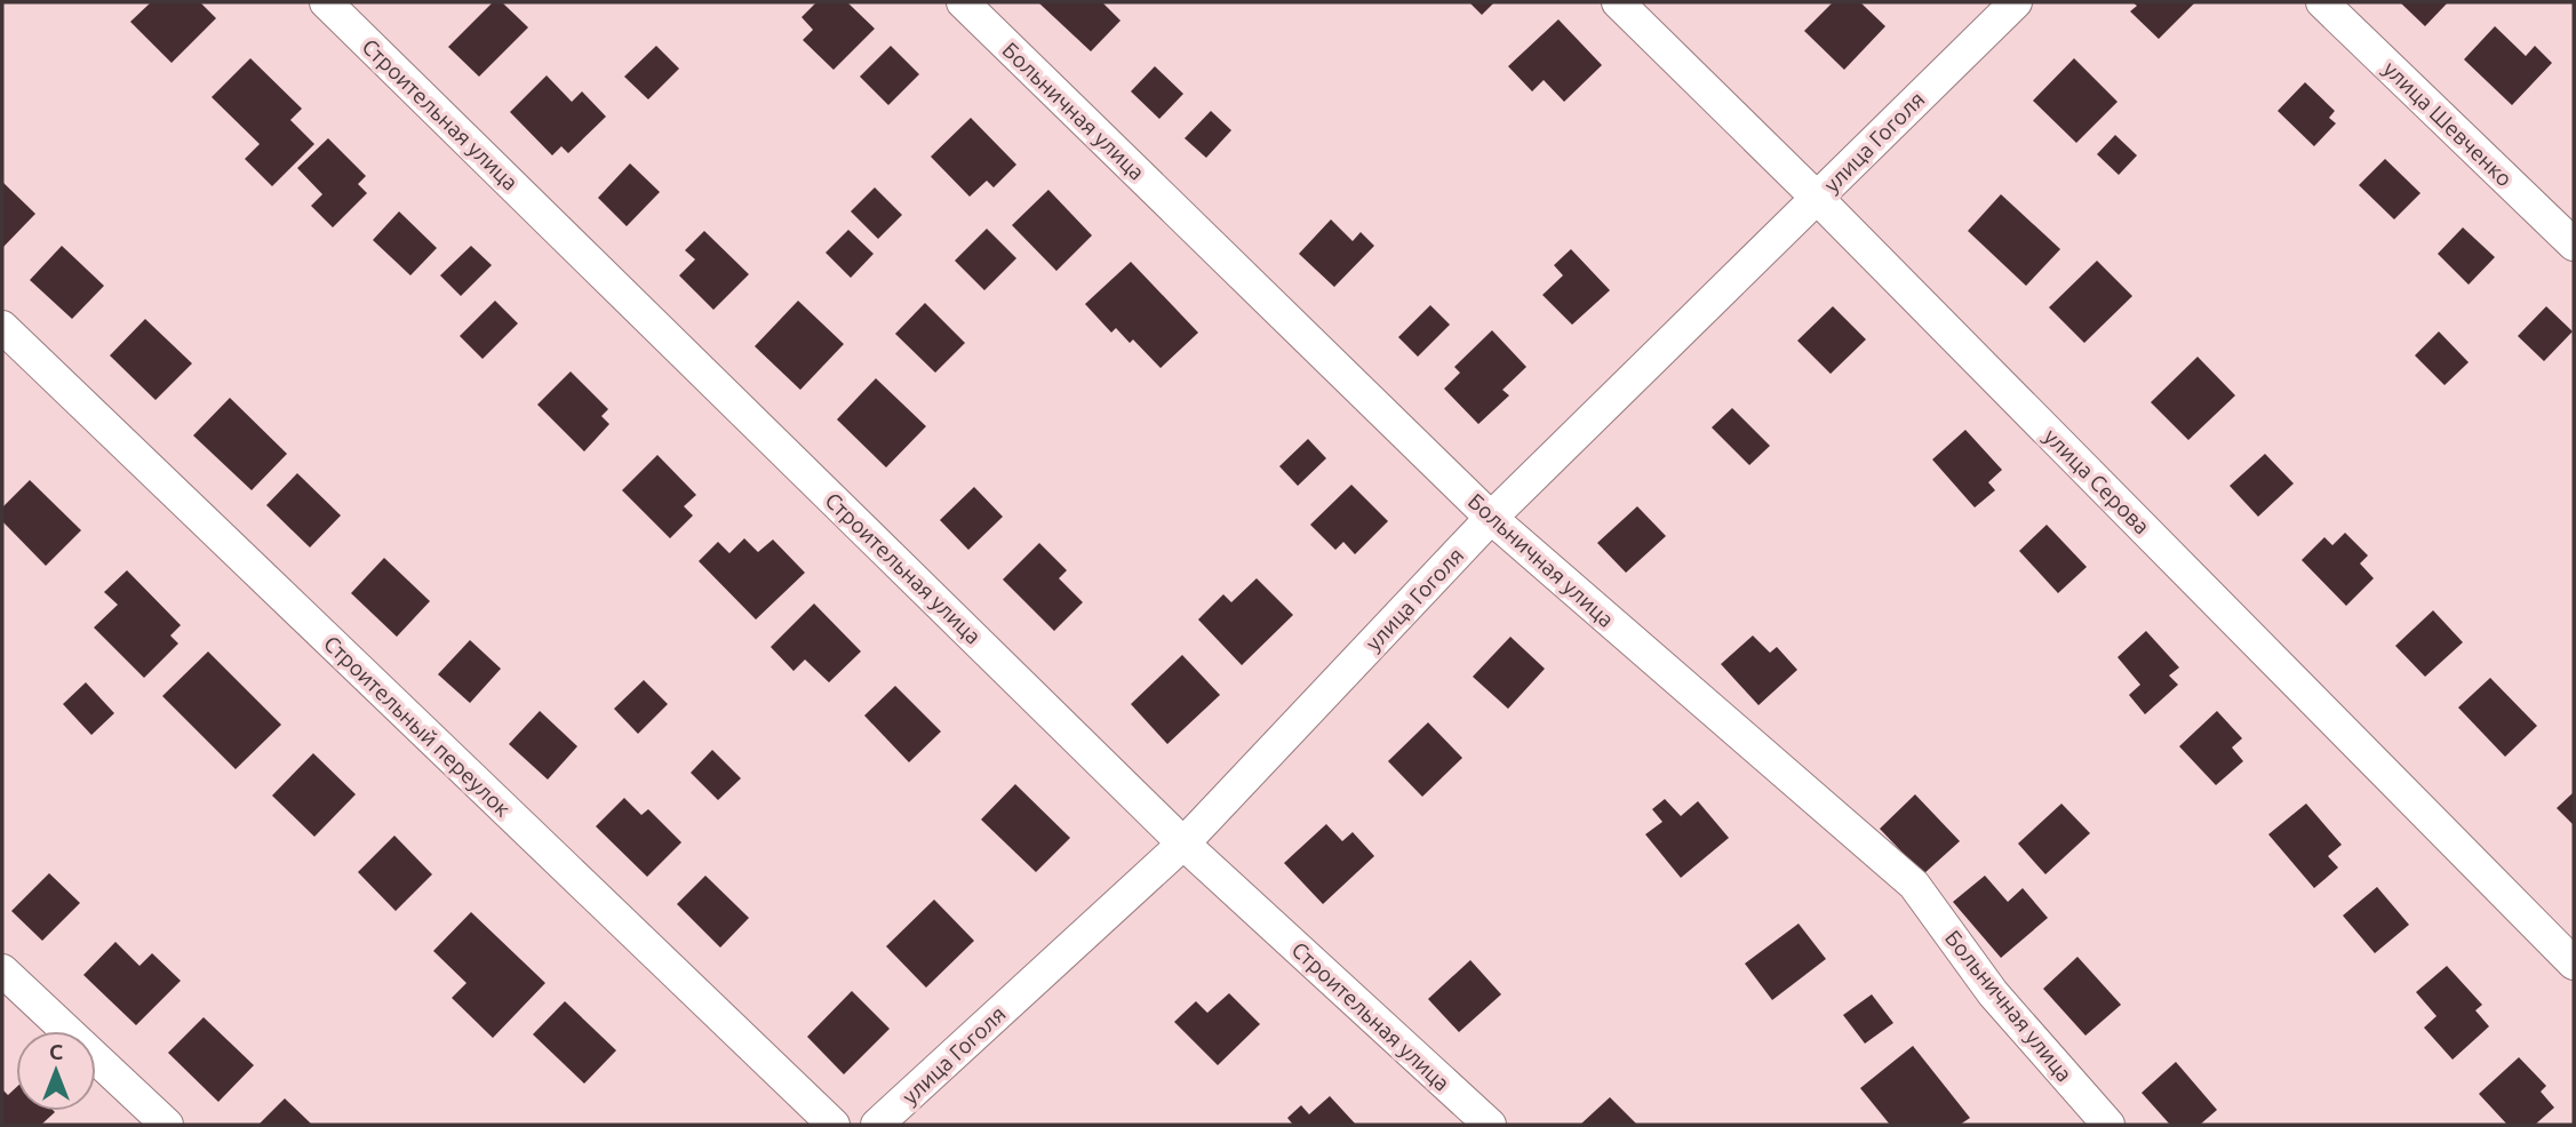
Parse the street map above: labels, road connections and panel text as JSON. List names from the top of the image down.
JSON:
{
  "streets": {
    "street": [
      "Больничная улица",
      "Строительная улица",
      "улица Шевченко",
      "улица Гоголя",
      "улица Серова",
      "Строительный переулок"
    ]
  },
  "crossings": [
    ["Больничная улица", "улица Гоголя"],
    ["Строительная улица", "улица Гоголя"],
    ["улица Гоголя", "улица Серова"]
  ],
  "north": "top"
}
